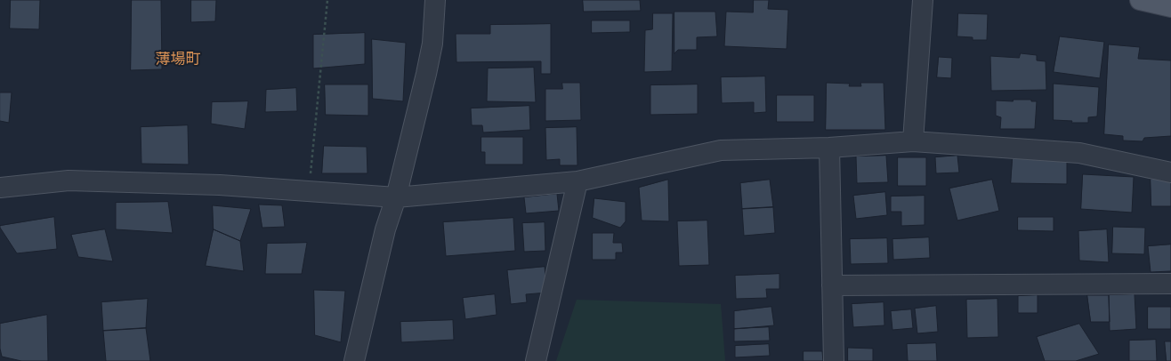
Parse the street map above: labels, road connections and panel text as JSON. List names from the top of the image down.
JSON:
{
  "districts": ["薄場町"]
}
